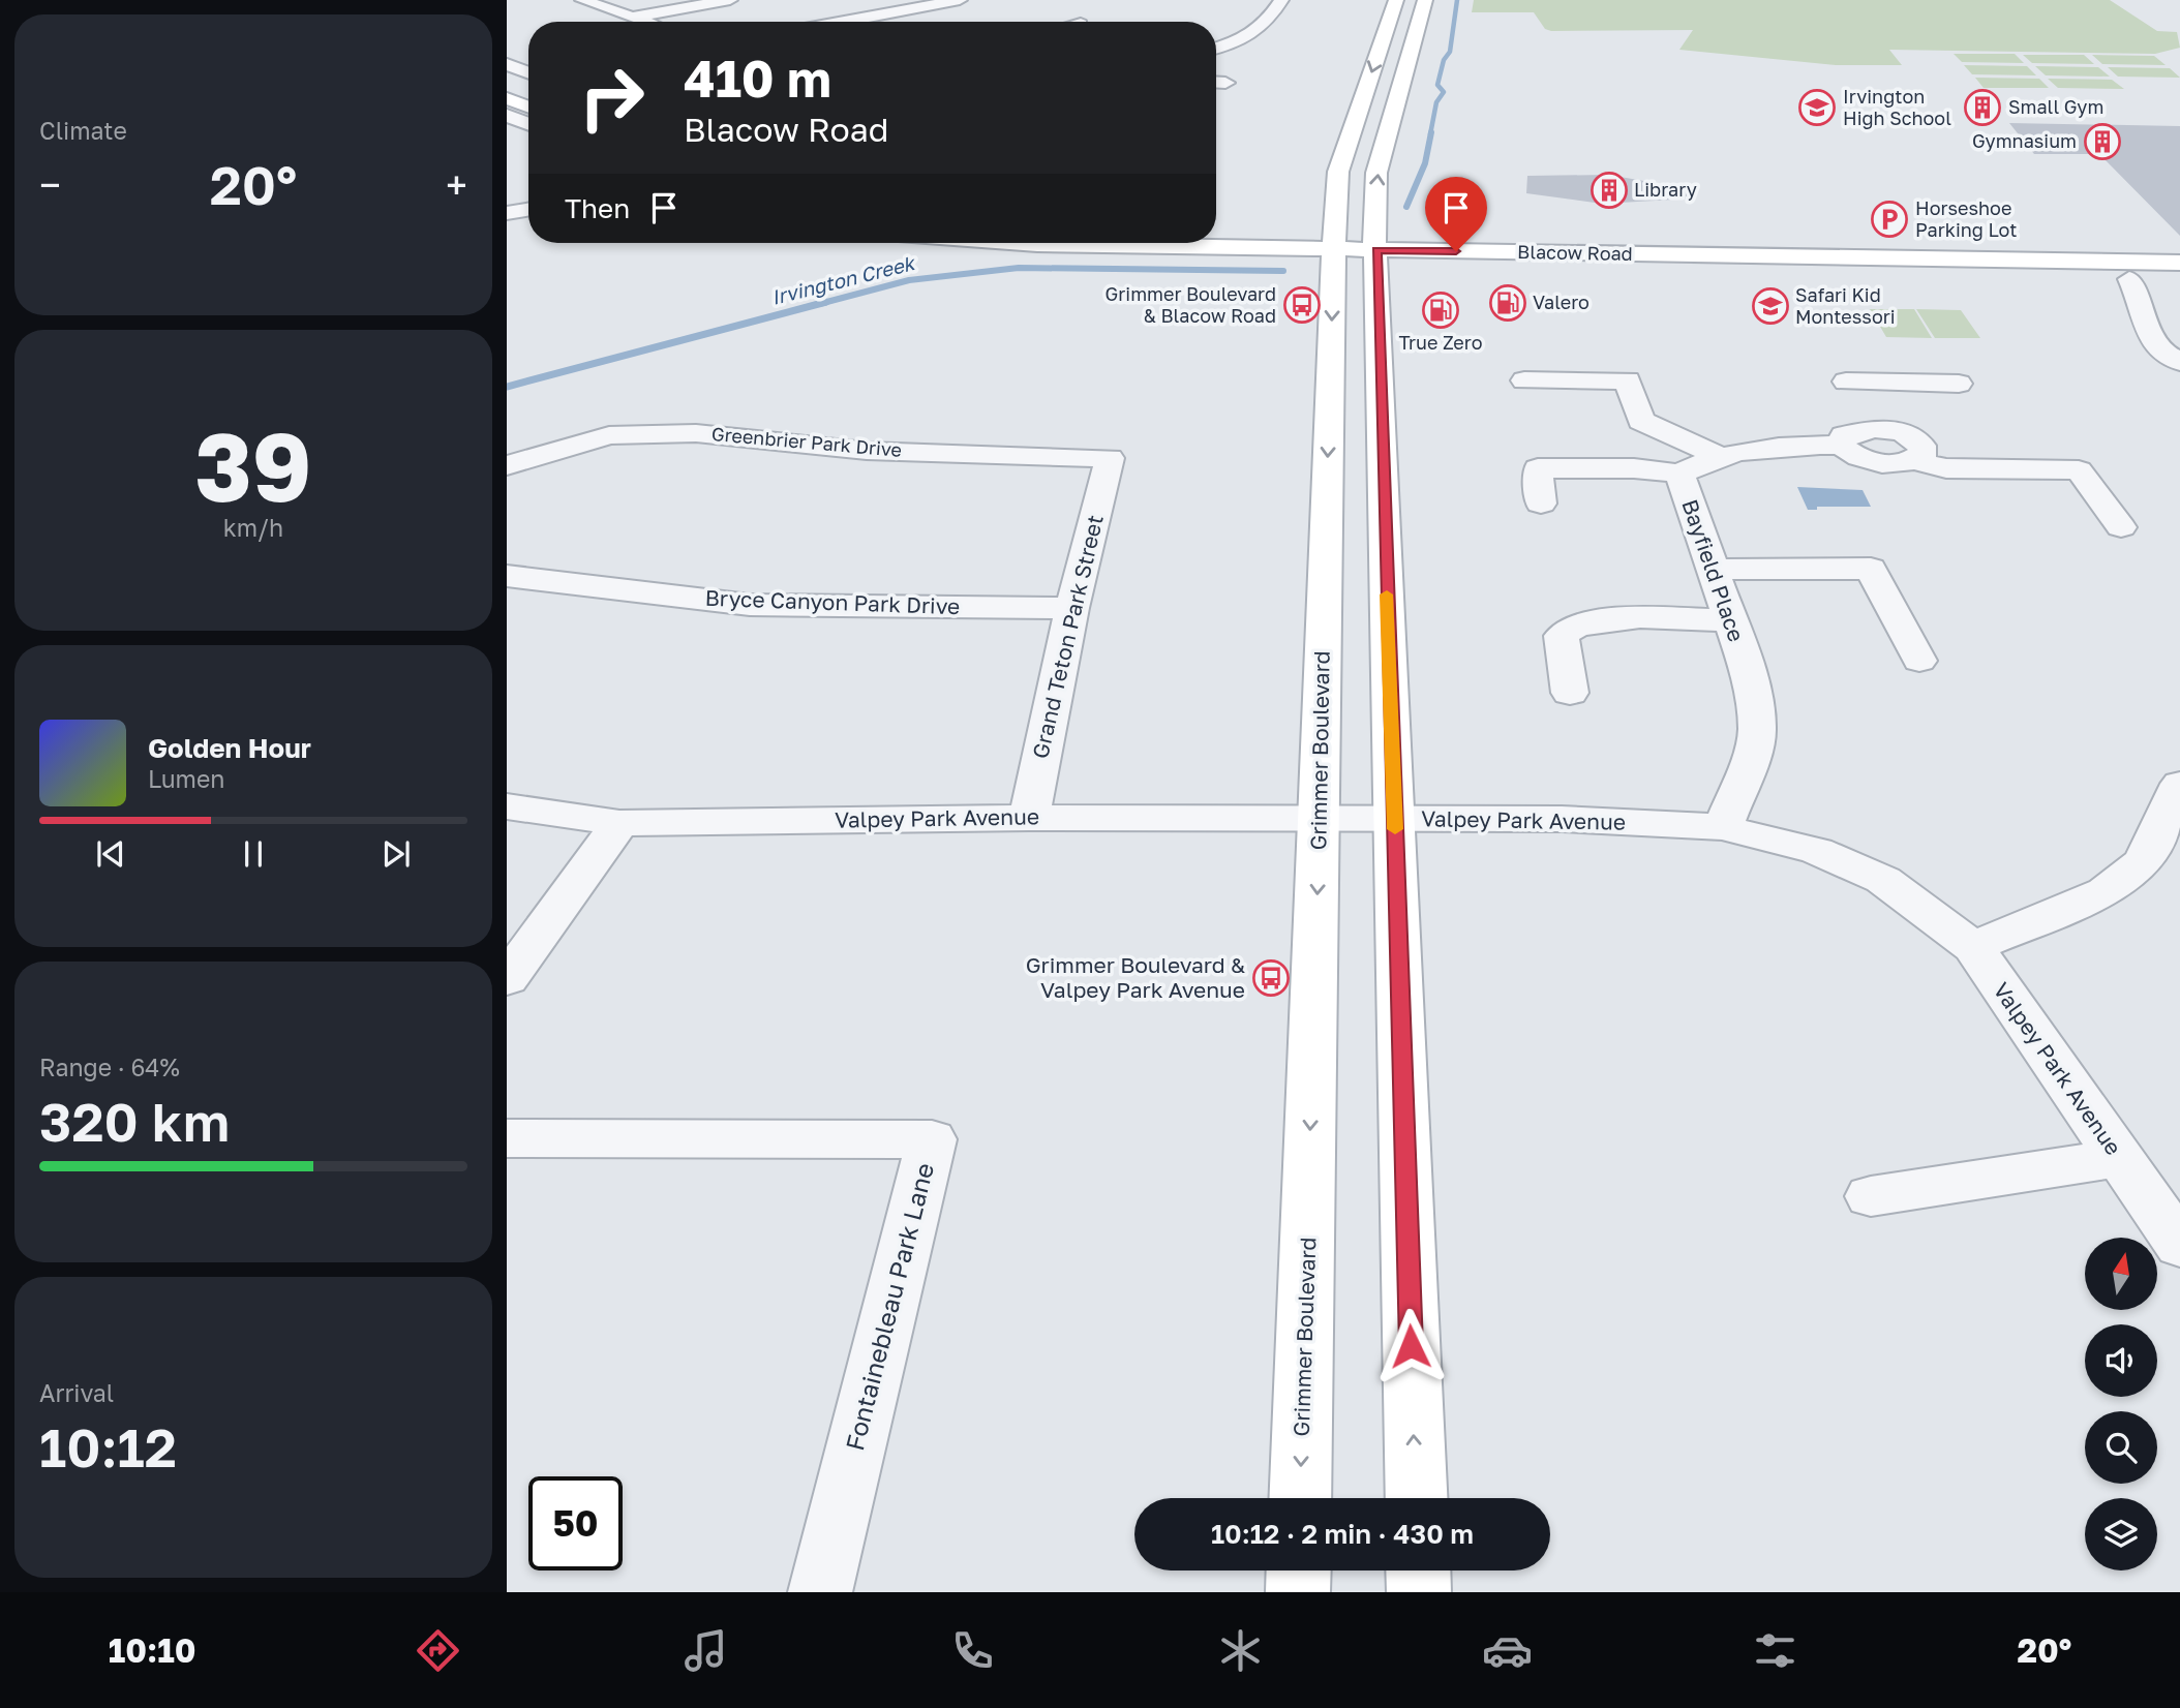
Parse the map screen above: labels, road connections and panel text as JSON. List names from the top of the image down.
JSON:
{
  "streets": {
    "main road": ["Blacow Road", "Grimmer Boulevard"],
    "street": [
      "Greenbrier Park Drive",
      "Bayfield Place",
      "Bryce Canyon Park Drive",
      "Grand Teton Park Street",
      "Valpey Park Avenue",
      "Fontainebleau Park Lane"
    ]
  },
  "crossings": [
    ["Blacow Road", "Grimmer Boulevard"],
    ["Greenbrier Park Drive", "Grand Teton Park Street"],
    ["Bayfield Place", "Valpey Park Avenue"],
    ["Bryce Canyon Park Drive", "Grand Teton Park Street"],
    ["Grand Teton Park Street", "Valpey Park Avenue"],
    ["Grimmer Boulevard", "Valpey Park Avenue"]
  ],
  "water": ["Irvington Creek"],
  "places": {
    "school or university": ["Irvington High School", "Safari Kid Montessori"],
    "building": ["Small Gym", "Gymnasium", "Library"],
    "parking": ["Horseshoe Parking Lot"],
    "fuel station": ["Valero", "True Zero"],
    "bus stop": ["Grimmer Boulevard & Blacow Road", "Grimmer Boulevard & Valpey Park Avenue"]
  },
  "north": "top",
  "page": {
    "tile": [
      "Climate",
      ["39", "km/h"],
      ["Range · 64%", "320 km"],
      ["Arrival", "10:12"]
    ],
    "turn": ["410 m", "Blacow Road"],
    "heat": ["−", "20°", "+"],
    "then": "Then",
    "song": ["Golden Hour", "Lumen"],
    "limit": "50",
    "trip": "10:12 · 2 min · 430 m",
    "tabs": ["10:10", "20°"]
  }
}
